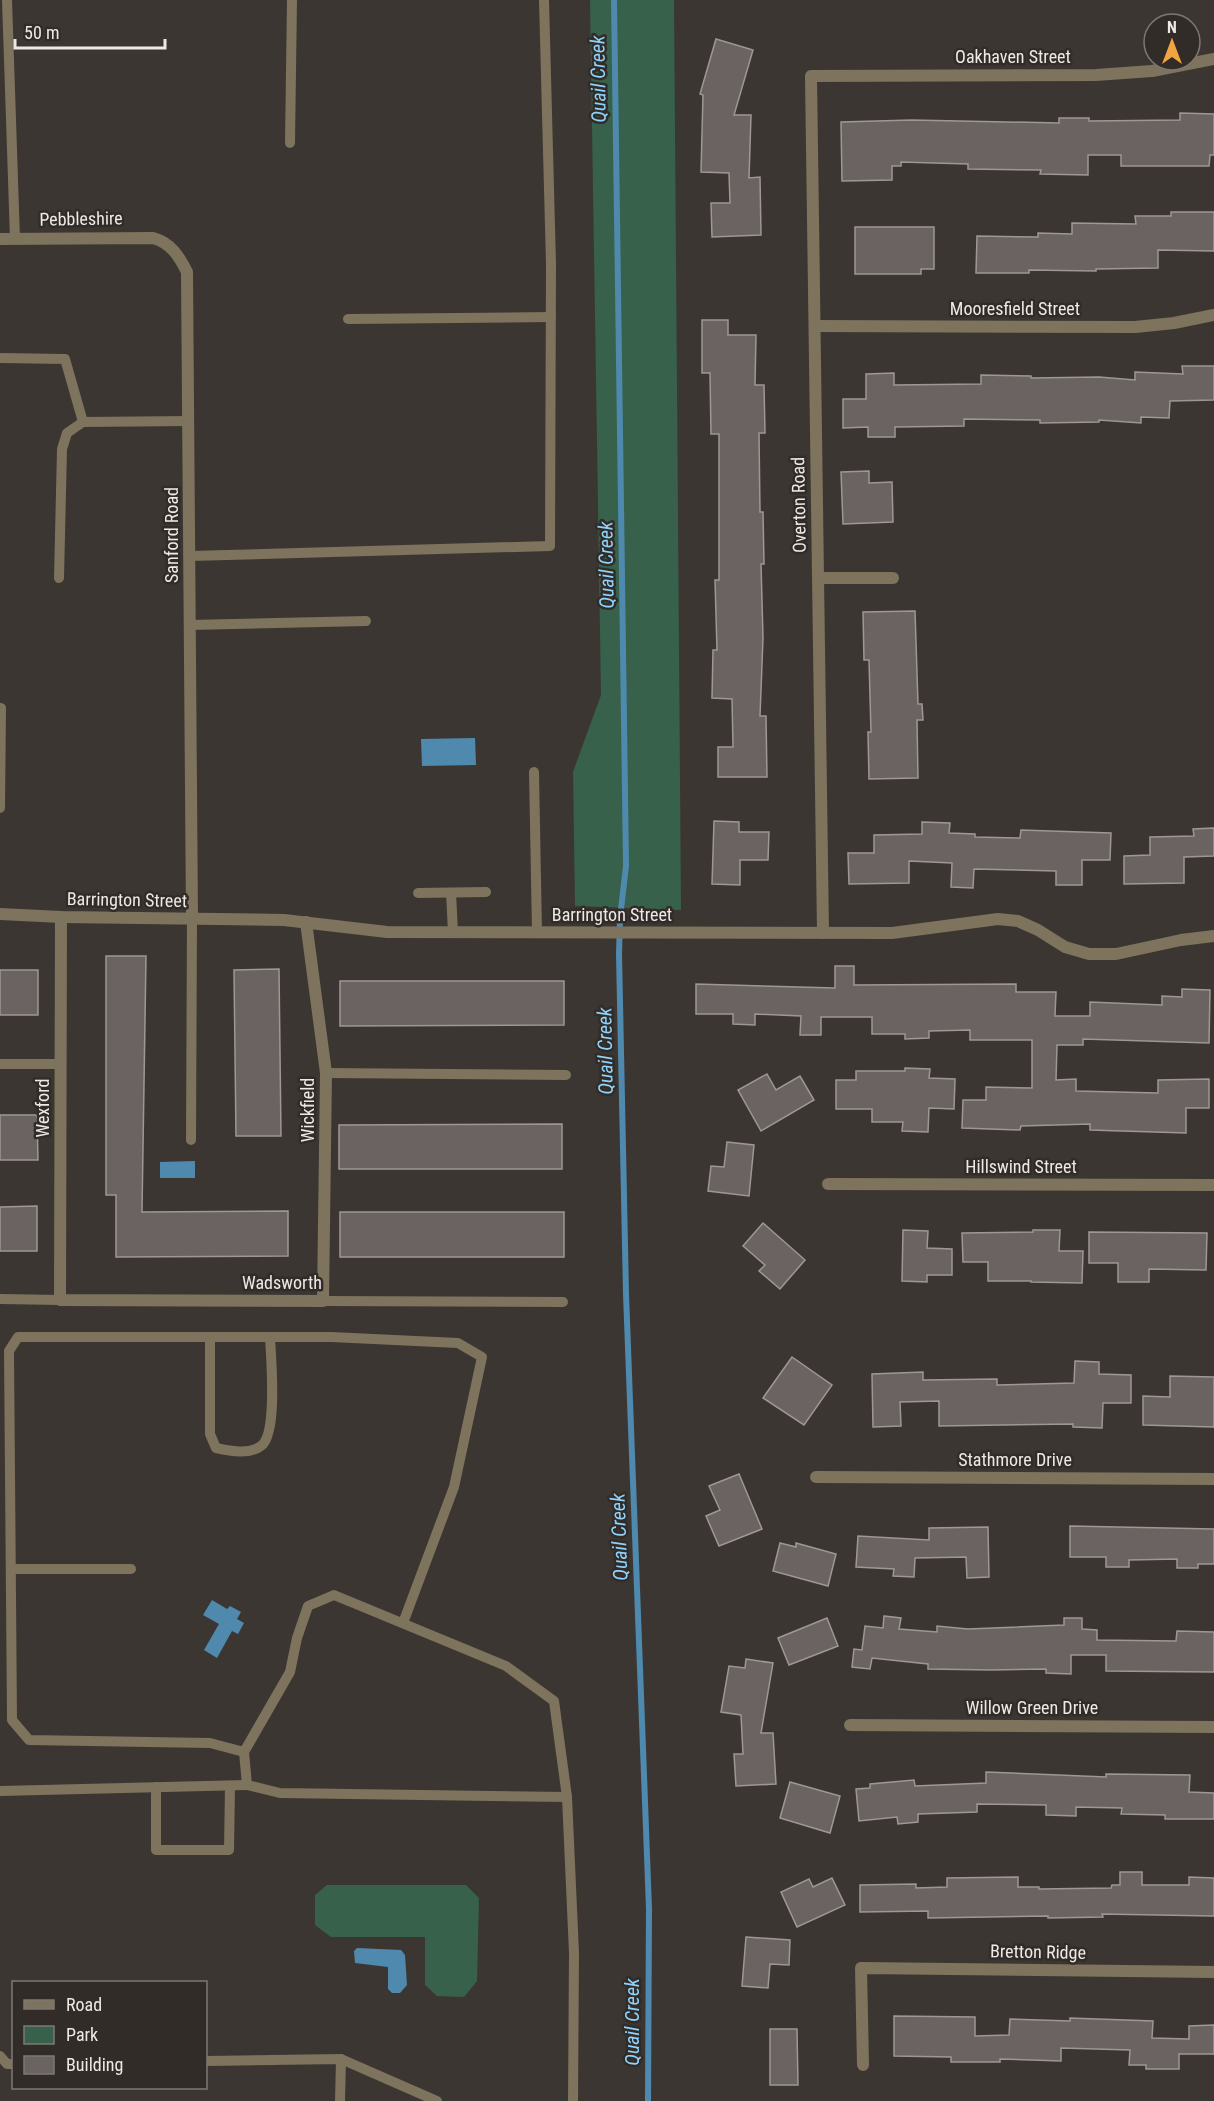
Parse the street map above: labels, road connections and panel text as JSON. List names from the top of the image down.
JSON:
{
  "streets": {
    "street": [
      "Oakhaven Street",
      "Pebbleshire",
      "Mooresfield Street",
      "Overton Road",
      "Sanford Road",
      "Barrington Street",
      "Wexford",
      "Wickfield",
      "Hillswind Street",
      "Wadsworth",
      "Stathmore Drive",
      "Willow Green Drive",
      "Bretton Ridge"
    ]
  },
  "crossings": [
    ["Oakhaven Street", "Overton Road"],
    ["Pebbleshire", "Sanford Road"],
    ["Mooresfield Street", "Overton Road"],
    ["Overton Road", "Barrington Street"],
    ["Sanford Road", "Barrington Street"],
    ["Barrington Street", "Wexford"],
    ["Barrington Street", "Wickfield"],
    ["Wexford", "Wadsworth"],
    ["Wickfield", "Wadsworth"]
  ],
  "water": ["Quail Creek"],
  "legend": ["Road", "Park", "Building"],
  "scale_bar": "50 m",
  "north": "top"
}
